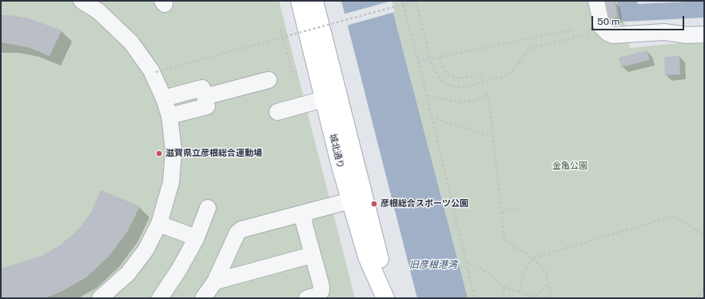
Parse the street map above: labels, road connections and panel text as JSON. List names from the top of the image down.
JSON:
{
  "streets": {
    "main road": ["城北通り"]
  },
  "water": ["旧彦根港湾"],
  "parks": ["金亀公園"],
  "places": ["滋賀県立彦根総合運動場", "彦根総合スポーツ公園"],
  "scale_bar": "50 m"
}
